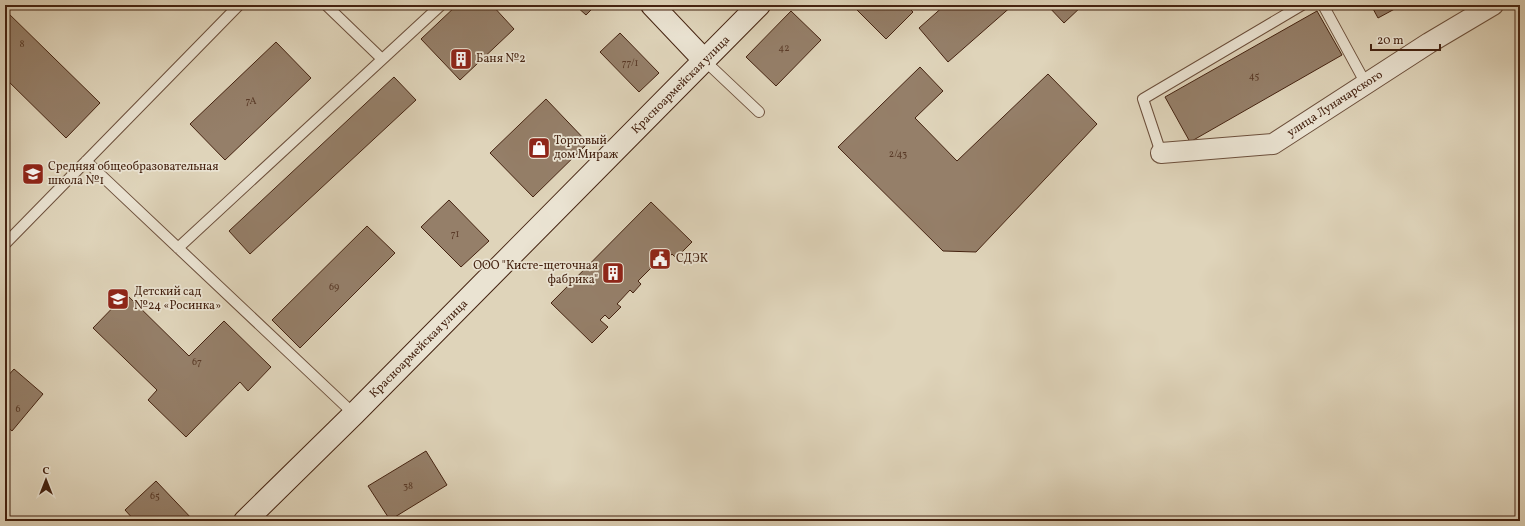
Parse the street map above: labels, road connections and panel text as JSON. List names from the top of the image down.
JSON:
{
  "streets": {
    "main road": ["Красноармейская улица"],
    "street": ["улица Луначарского"]
  },
  "places": {
    "building": ["Баня №2", "ООО \"Кисте-щеточная фабрика\""],
    "shop": ["Торговый дом Мираж"],
    "school or university": ["Средняя общеобразовательная школа №1", "Детский сад №24 «Росинка»"],
    "public building": ["СДЭК"]
  },
  "house_numbers": [
    "8",
    "42",
    "77/1",
    "45",
    "7А",
    "2/43",
    "71",
    "69",
    "67",
    "6",
    "38",
    "65"
  ],
  "scale_bar": "20 m",
  "north": "top"
}
